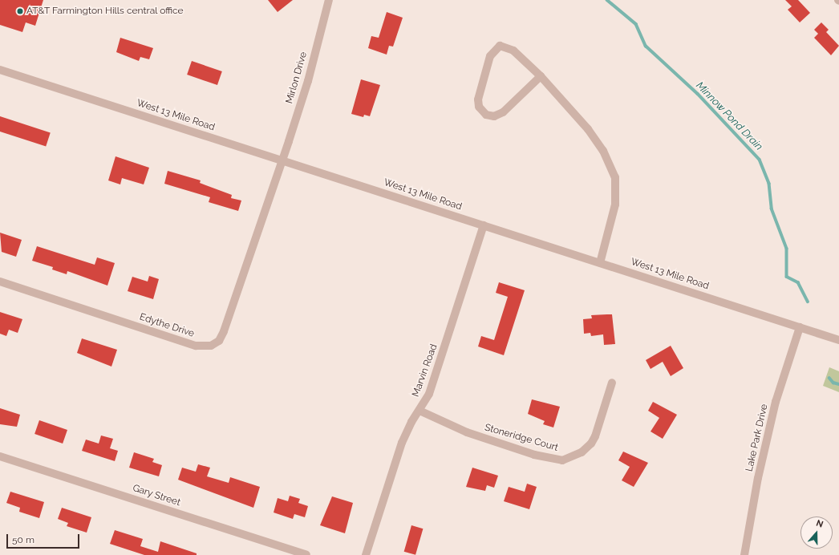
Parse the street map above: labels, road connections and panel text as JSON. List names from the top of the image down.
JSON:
{
  "streets": {
    "street": [
      "Mirlon Drive",
      "West 13 Mile Road",
      "Edythe Drive",
      "Marvin Road",
      "Stoneridge Court",
      "Lake Park Drive",
      "Gary Street"
    ]
  },
  "crossings": [
    ["Mirlon Drive", "West 13 Mile Road"],
    ["Mirlon Drive", "Edythe Drive"],
    ["West 13 Mile Road", "Edythe Drive"],
    ["West 13 Mile Road", "Marvin Road"],
    ["West 13 Mile Road", "Lake Park Drive"],
    ["Marvin Road", "Stoneridge Court"]
  ],
  "water": ["Minnow Pond Drain"],
  "places": ["AT&T Farmington Hills central office"],
  "scale_bar": "50 m",
  "north": "top"
}
